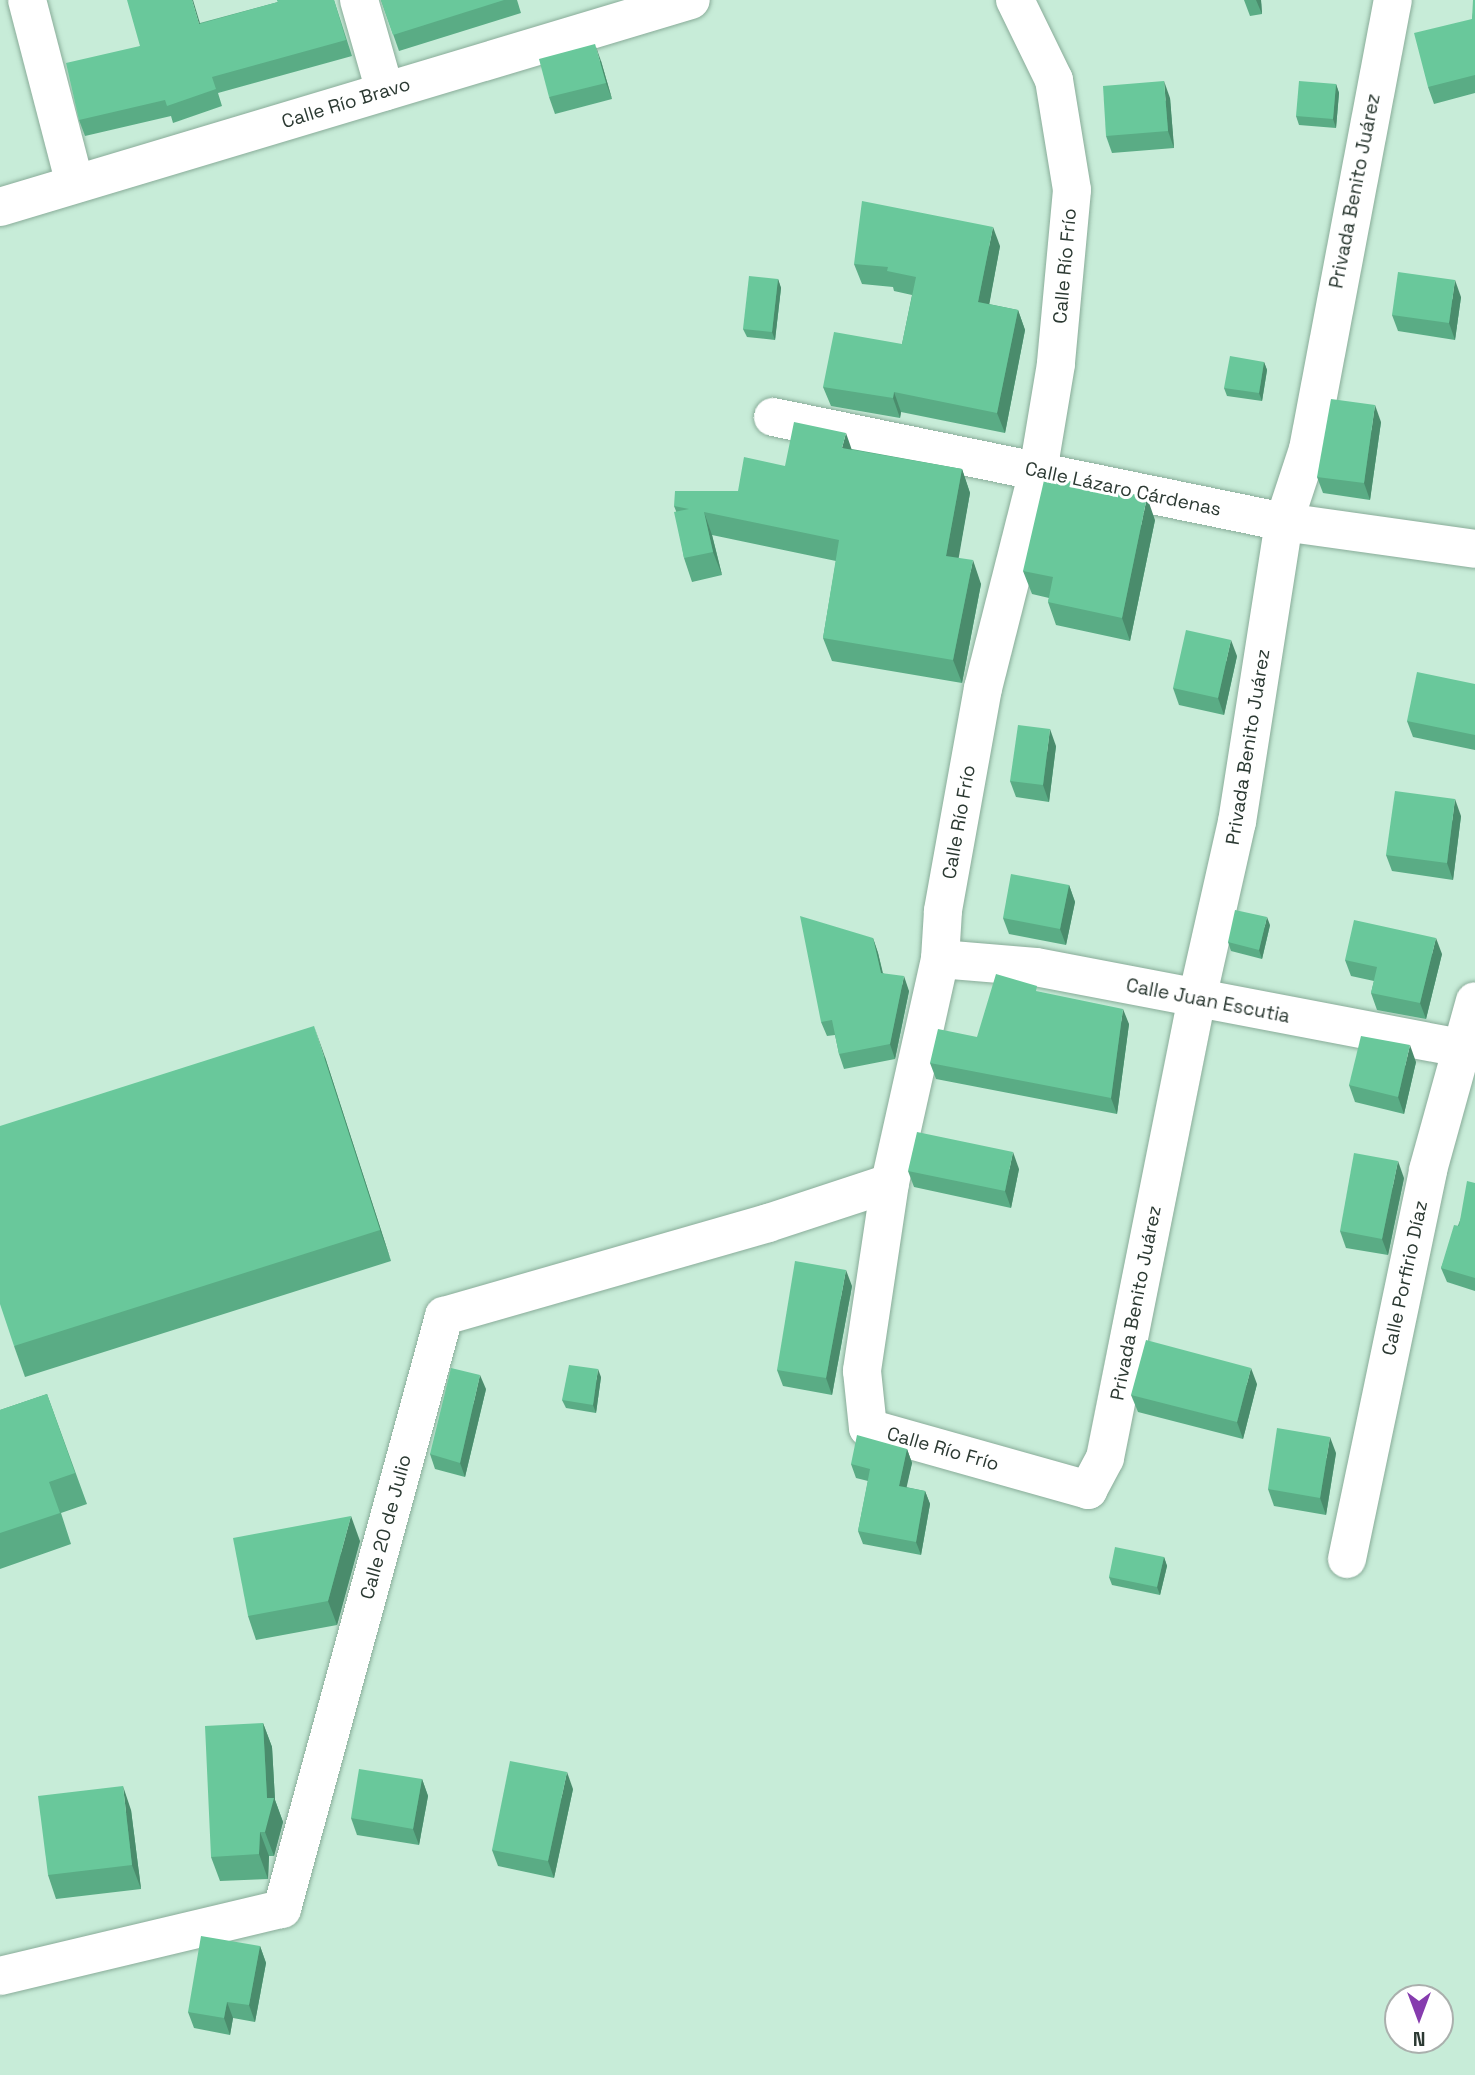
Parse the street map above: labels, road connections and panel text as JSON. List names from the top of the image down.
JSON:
{
  "streets": {
    "street": [
      "Calle Río Bravo",
      "Privada Benito Juárez",
      "Calle Río Frío",
      "Calle Lázaro Cárdenas",
      "Calle Juan Escutia",
      "Calle Porfirio Díaz",
      "Calle 20 de Julio"
    ]
  },
  "crossings": [
    ["Privada Benito Juárez", "Calle Río Frío"],
    ["Privada Benito Juárez", "Calle Lázaro Cárdenas"],
    ["Privada Benito Juárez", "Calle Juan Escutia"],
    ["Calle Río Frío", "Calle Lázaro Cárdenas"],
    ["Calle Río Frío", "Calle Juan Escutia"],
    ["Calle Río Frío", "Calle 20 de Julio"],
    ["Calle Juan Escutia", "Calle Porfirio Díaz"]
  ],
  "north": "bottom"
}
